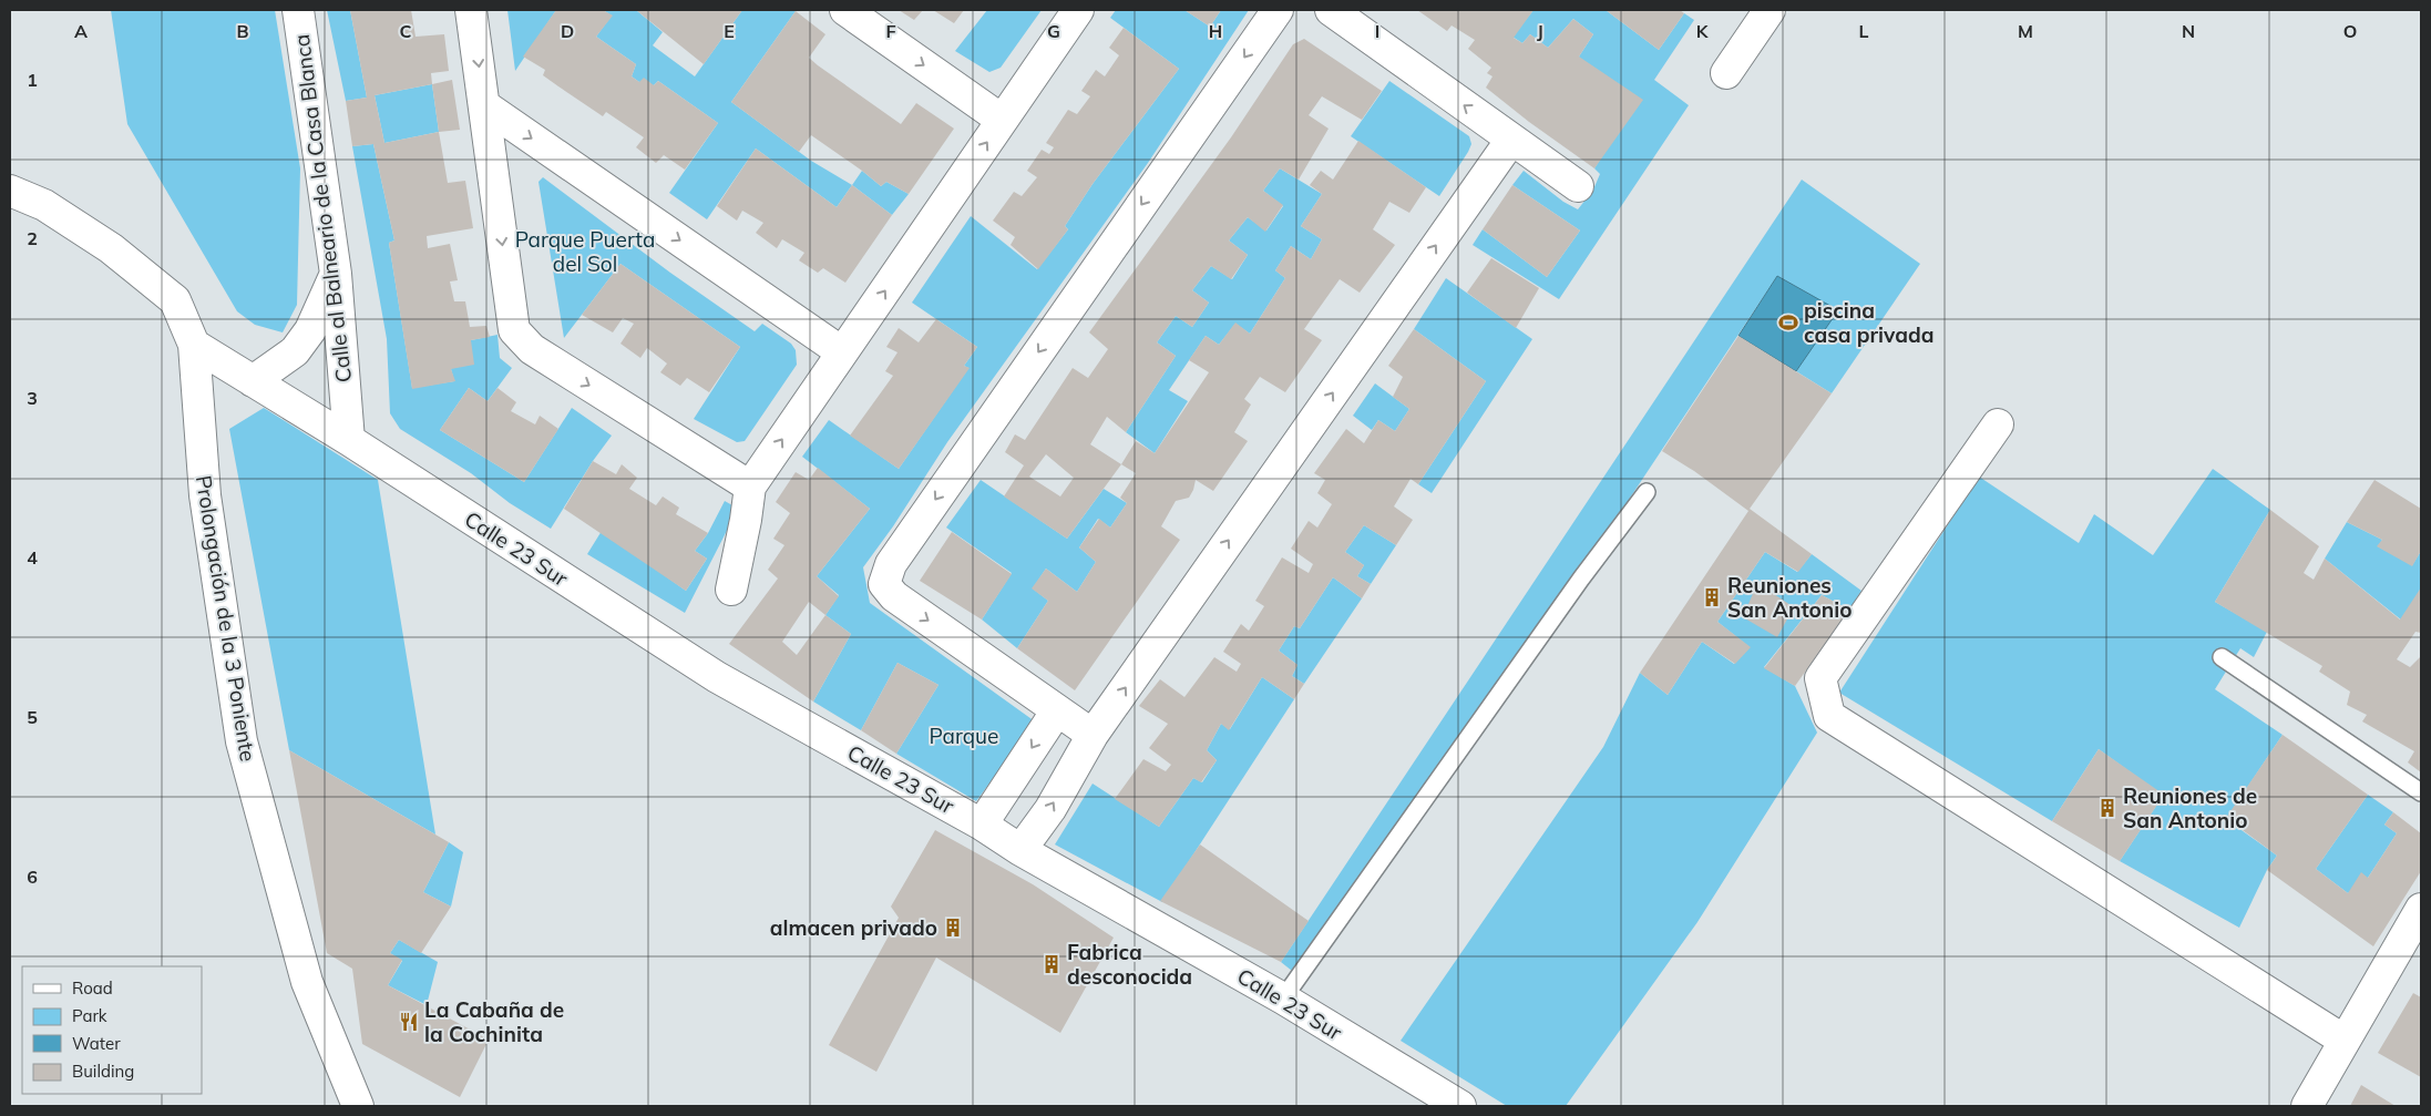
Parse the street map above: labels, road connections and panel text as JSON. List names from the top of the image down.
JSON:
{
  "streets": {
    "street": ["Calle al Balneario de la Casa Blanca", "Calle 23 Sur", "Prolongación de la 3 Poniente"]
  },
  "crossings": [
    ["Calle al Balneario de la Casa Blanca", "Calle 23 Sur"],
    ["Calle 23 Sur", "Prolongación de la 3 Poniente"]
  ],
  "parks": ["Parque Puerta del Sol", "Parque"],
  "places": {
    "sports": ["piscina casa privada"],
    "building": [
      "Reuniones San Antonio",
      "Reuniones de San Antonio",
      "almacen privado",
      "Fabrica desconocida"
    ],
    "restaurant": ["La Cabaña de la Cochinita"]
  },
  "legend": [
    "Road",
    "Park",
    "Water",
    "Building"
  ],
  "grid": {
    "columns": [
      "A",
      "B",
      "C",
      "D",
      "E",
      "F",
      "G",
      "H",
      "I",
      "J",
      "K",
      "L",
      "M",
      "N",
      "O"
    ],
    "rows": [
      "1",
      "2",
      "3",
      "4",
      "5",
      "6"
    ]
  }
}
